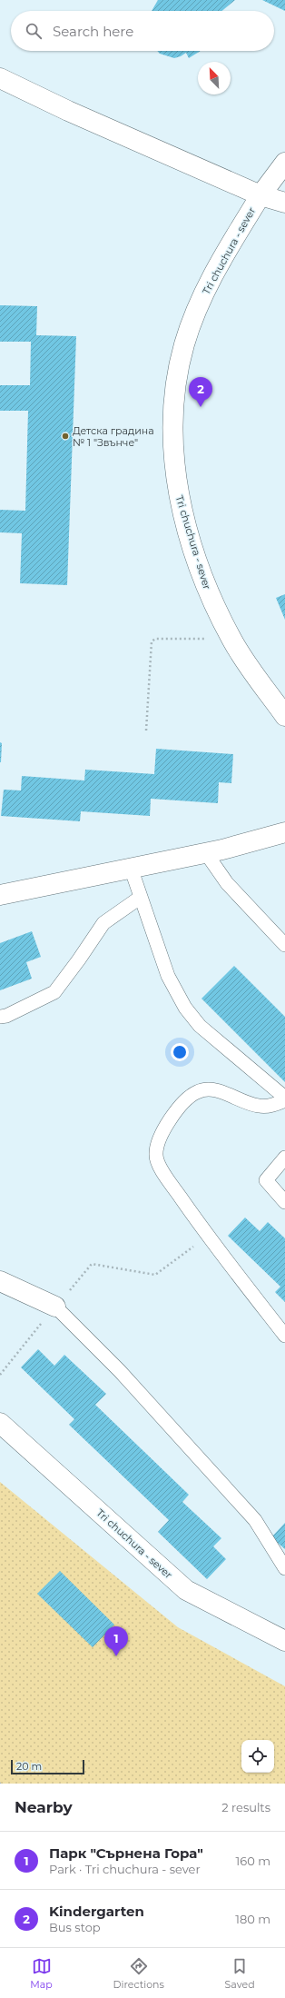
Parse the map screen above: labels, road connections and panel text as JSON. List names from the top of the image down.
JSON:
{
  "streets": {
    "street": ["Tri chuchura - sever"]
  },
  "places": ["Детска градина № 1 \"Звънче\""],
  "scale_bar": "20 m",
  "north": "top left",
  "page": {
    "search": "Search here",
    "pins": ["2", "1"],
    "scale": "20 m",
    "heading": ["Nearby", "2 results"],
    "list": [
      {
        "mark": "1",
        "name": "Парк \"Сърнена Гора\"",
        "note": "Park · Tri chuchura - sever",
        "value": "160 m"
      },
      {
        "mark": "2",
        "name": "Kindergarten",
        "note": "Bus stop",
        "value": "180 m"
      }
    ],
    "nav": ["Map", "Directions", "Saved"]
  }
}
